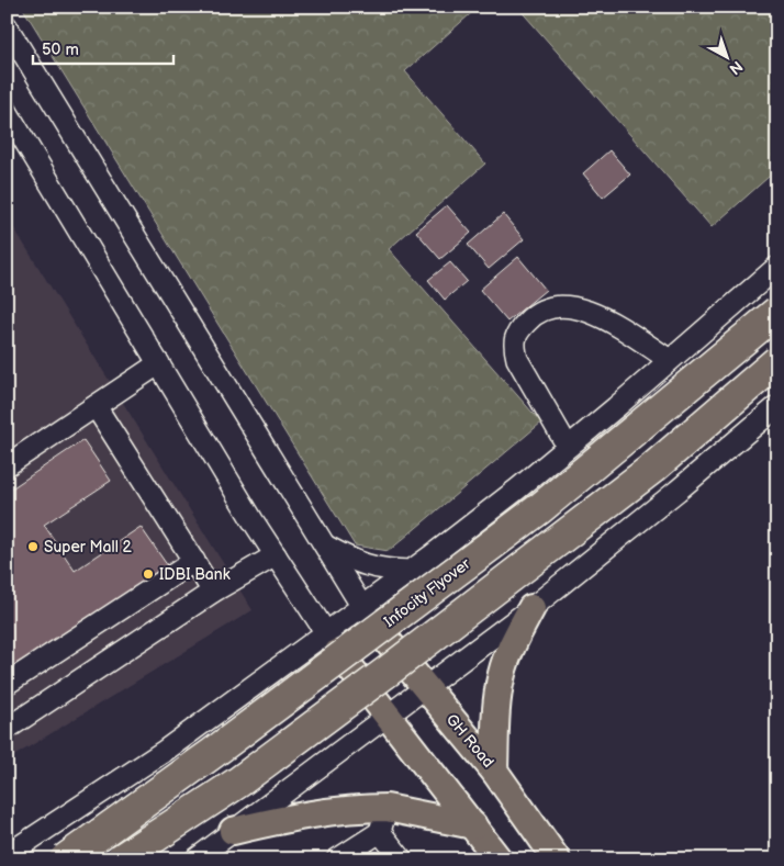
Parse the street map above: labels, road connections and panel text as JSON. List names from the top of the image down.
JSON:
{
  "streets": {
    "highway": ["Infocity Flyover"],
    "main road": ["GH Road"]
  },
  "places": ["Super Mall 2", "IDBI Bank"],
  "scale_bar": "50 m",
  "north": "bottom right"
}
